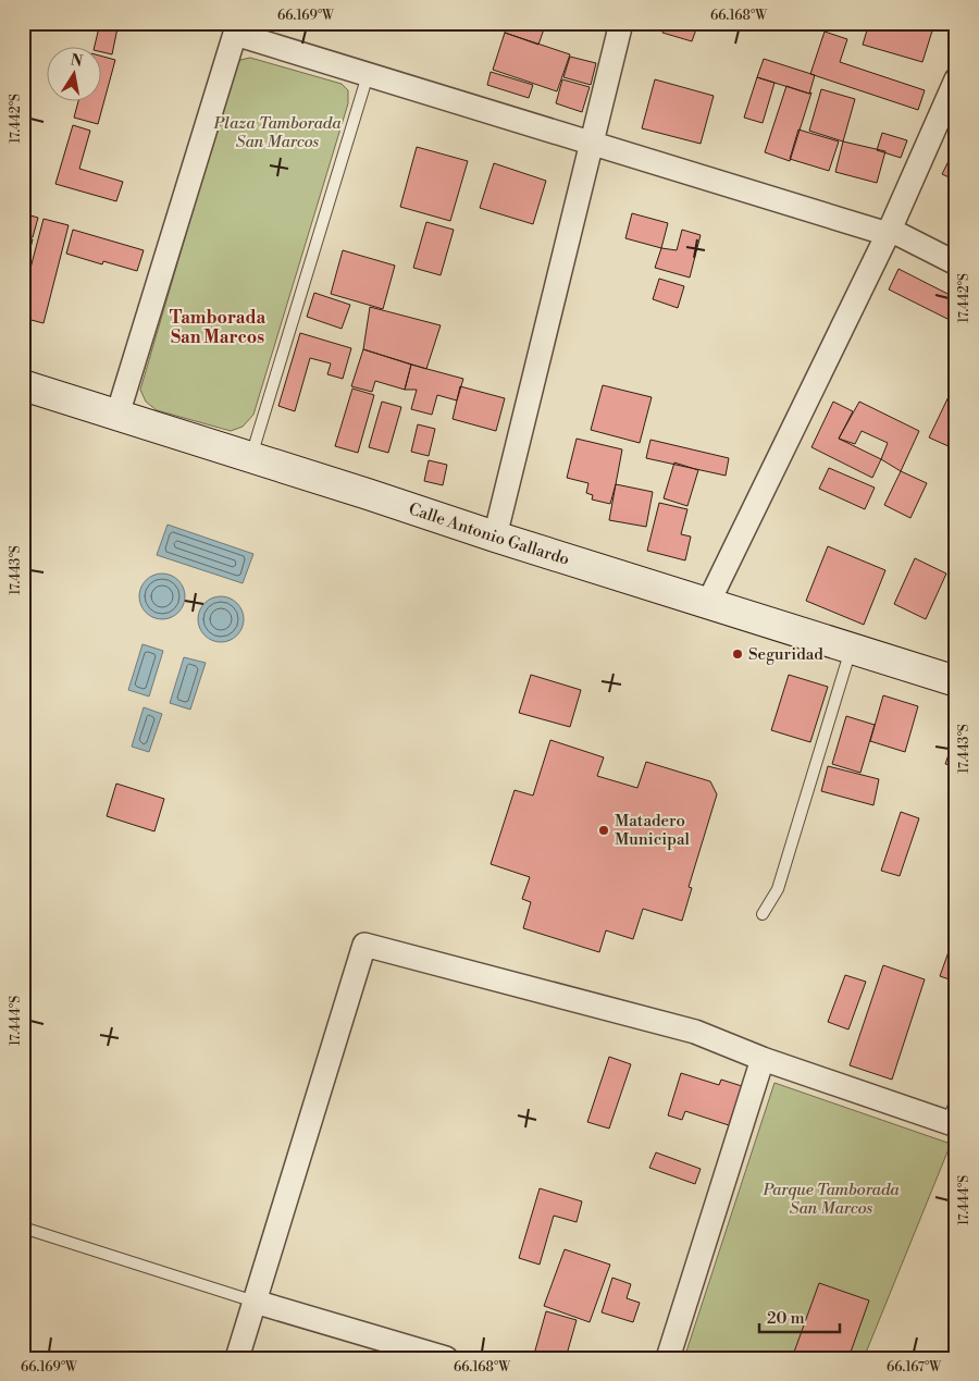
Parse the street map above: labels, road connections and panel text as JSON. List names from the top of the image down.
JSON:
{
  "streets": {
    "main road": ["Calle Antonio Gallardo"]
  },
  "districts": ["Tamborada San Marcos"],
  "parks": ["Plaza Tamborada San Marcos", "Parque Tamborada San Marcos"],
  "places": ["Seguridad", "Matadero Municipal"],
  "scale_bar": "20 m",
  "north": "top",
  "coordinates": [
    "66.169°W",
    "66.168°W",
    "17.442°S",
    "17.443°S",
    "17.444°S",
    "66.167°W"
  ]
}
